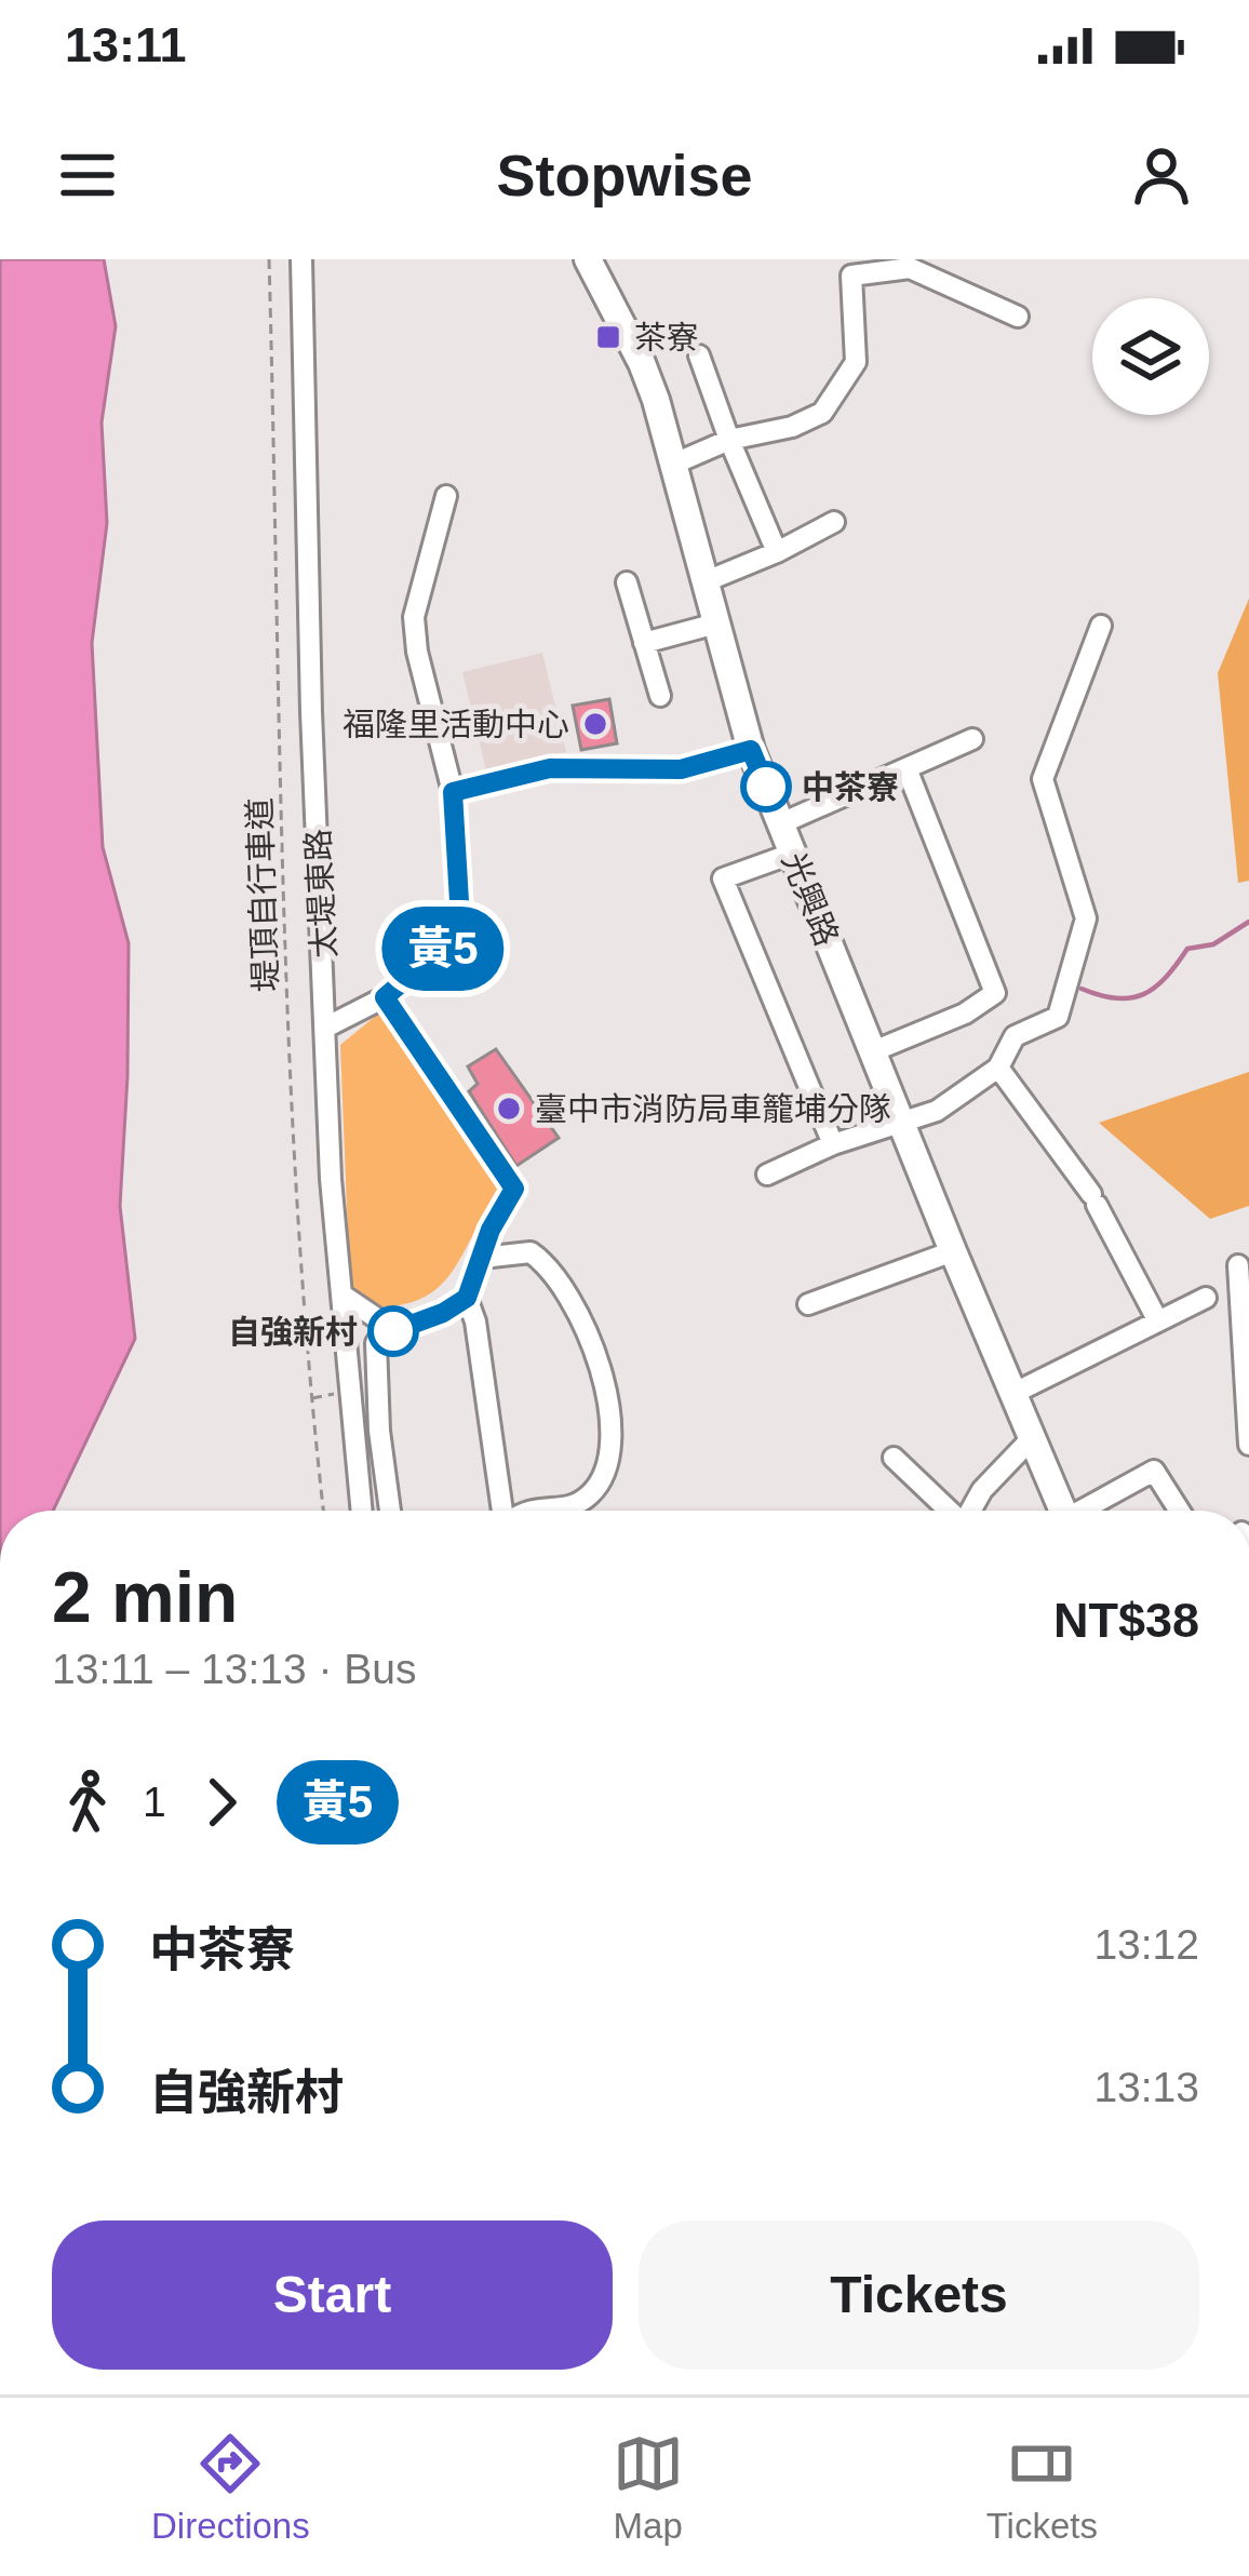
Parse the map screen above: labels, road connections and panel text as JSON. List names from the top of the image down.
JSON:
{
  "streets": {
    "main road": ["光興路"],
    "street": ["太堤東路"],
    "path": ["堤頂自行車道"]
  },
  "places": {
    "transit": ["茶寮"],
    "other": [
      "福隆里活動中心",
      "中茶寮",
      "臺中市消防局車籠埔分隊",
      "自強新村"
    ]
  },
  "lines": ["bus line 黃5"],
  "page": {
    "status": "13:11",
    "header": "Stopwise",
    "on_map": "黃5",
    "heading": ["2 min", "13:11 – 13:13 · Bus", "NT$38"],
    "legs": ["1", "黃5"],
    "list": [
      {
        "name": "中茶寮",
        "value": "13:12"
      },
      {
        "name": "自強新村",
        "value": "13:13"
      }
    ],
    "buttons": ["Start", "Tickets"],
    "tabs": ["Directions", "Map", "Tickets"]
  }
}
